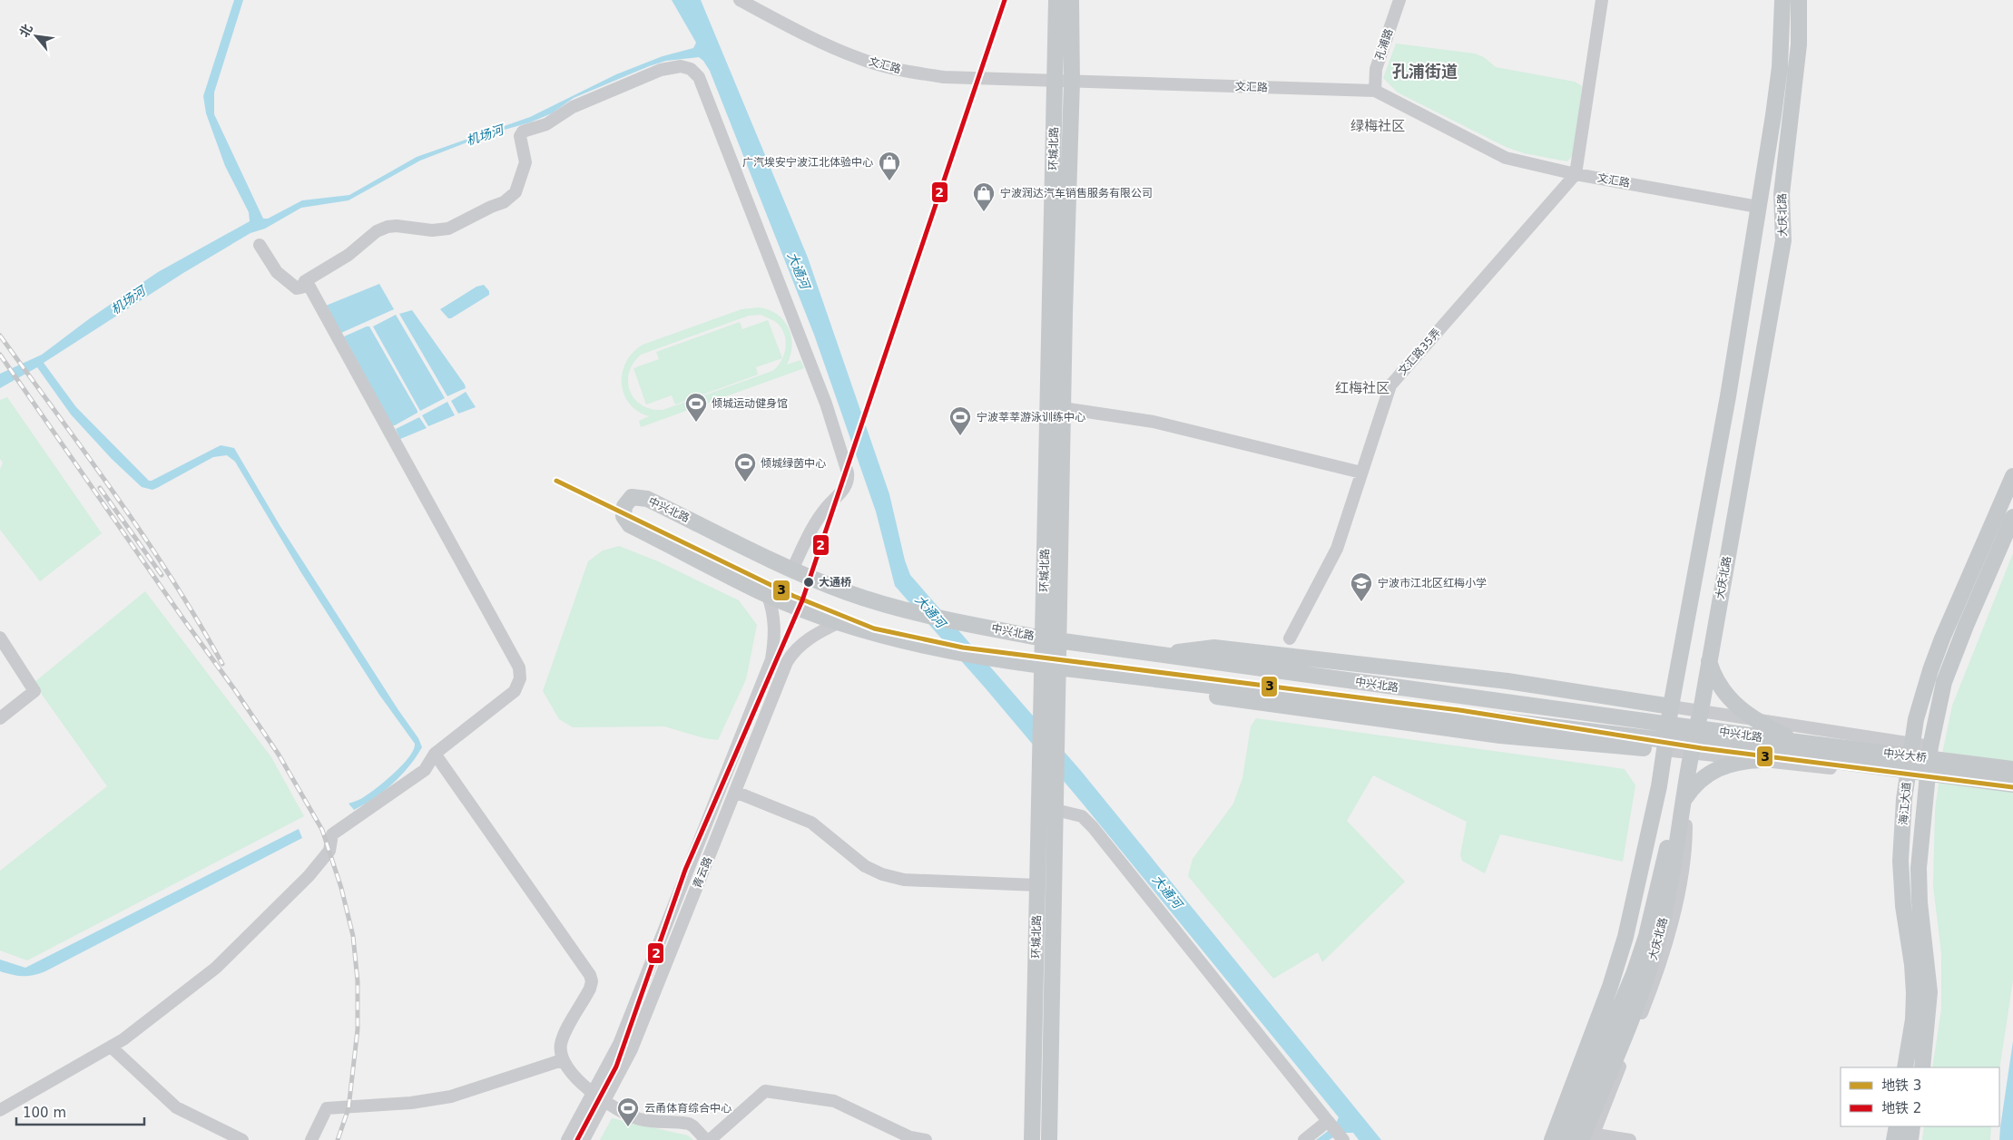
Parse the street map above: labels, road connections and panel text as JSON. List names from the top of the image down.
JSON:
{
  "streets": {
    "main road": [
      "环城北路",
      "大庆北路",
      "中兴北路",
      "中兴大桥",
      "海江大道"
    ],
    "street": [
      "孔浦路",
      "文汇路",
      "文汇路35弄",
      "青云路"
    ]
  },
  "crossings": [
    ["孔浦路", "文汇路"],
    ["文汇路", "环城北路"],
    ["文汇路", "大庆北路"],
    ["文汇路", "文汇路35弄"],
    ["环城北路", "中兴北路"],
    ["中兴北路", "中兴大桥"],
    ["中兴北路", "青云路"]
  ],
  "districts": ["孔浦街道", "绿梅社区", "红梅社区"],
  "water": ["机场河", "大通河"],
  "places": {
    "shop": ["广汽埃安宁波江北体验中心", "宁波润达汽车销售服务有限公司"],
    "sports": [
      "倾城运动健身馆",
      "宁波莘莘游泳训练中心",
      "倾城绿茵中心",
      "云甬体育综合中心"
    ],
    "other": ["大通桥"],
    "school or university": ["宁波市江北区红梅小学"]
  },
  "lines": ["metro line 2", "metro line 3"],
  "legend": ["地铁 3", "地铁 2"],
  "scale_bar": "100 m",
  "north": "top left"
}
